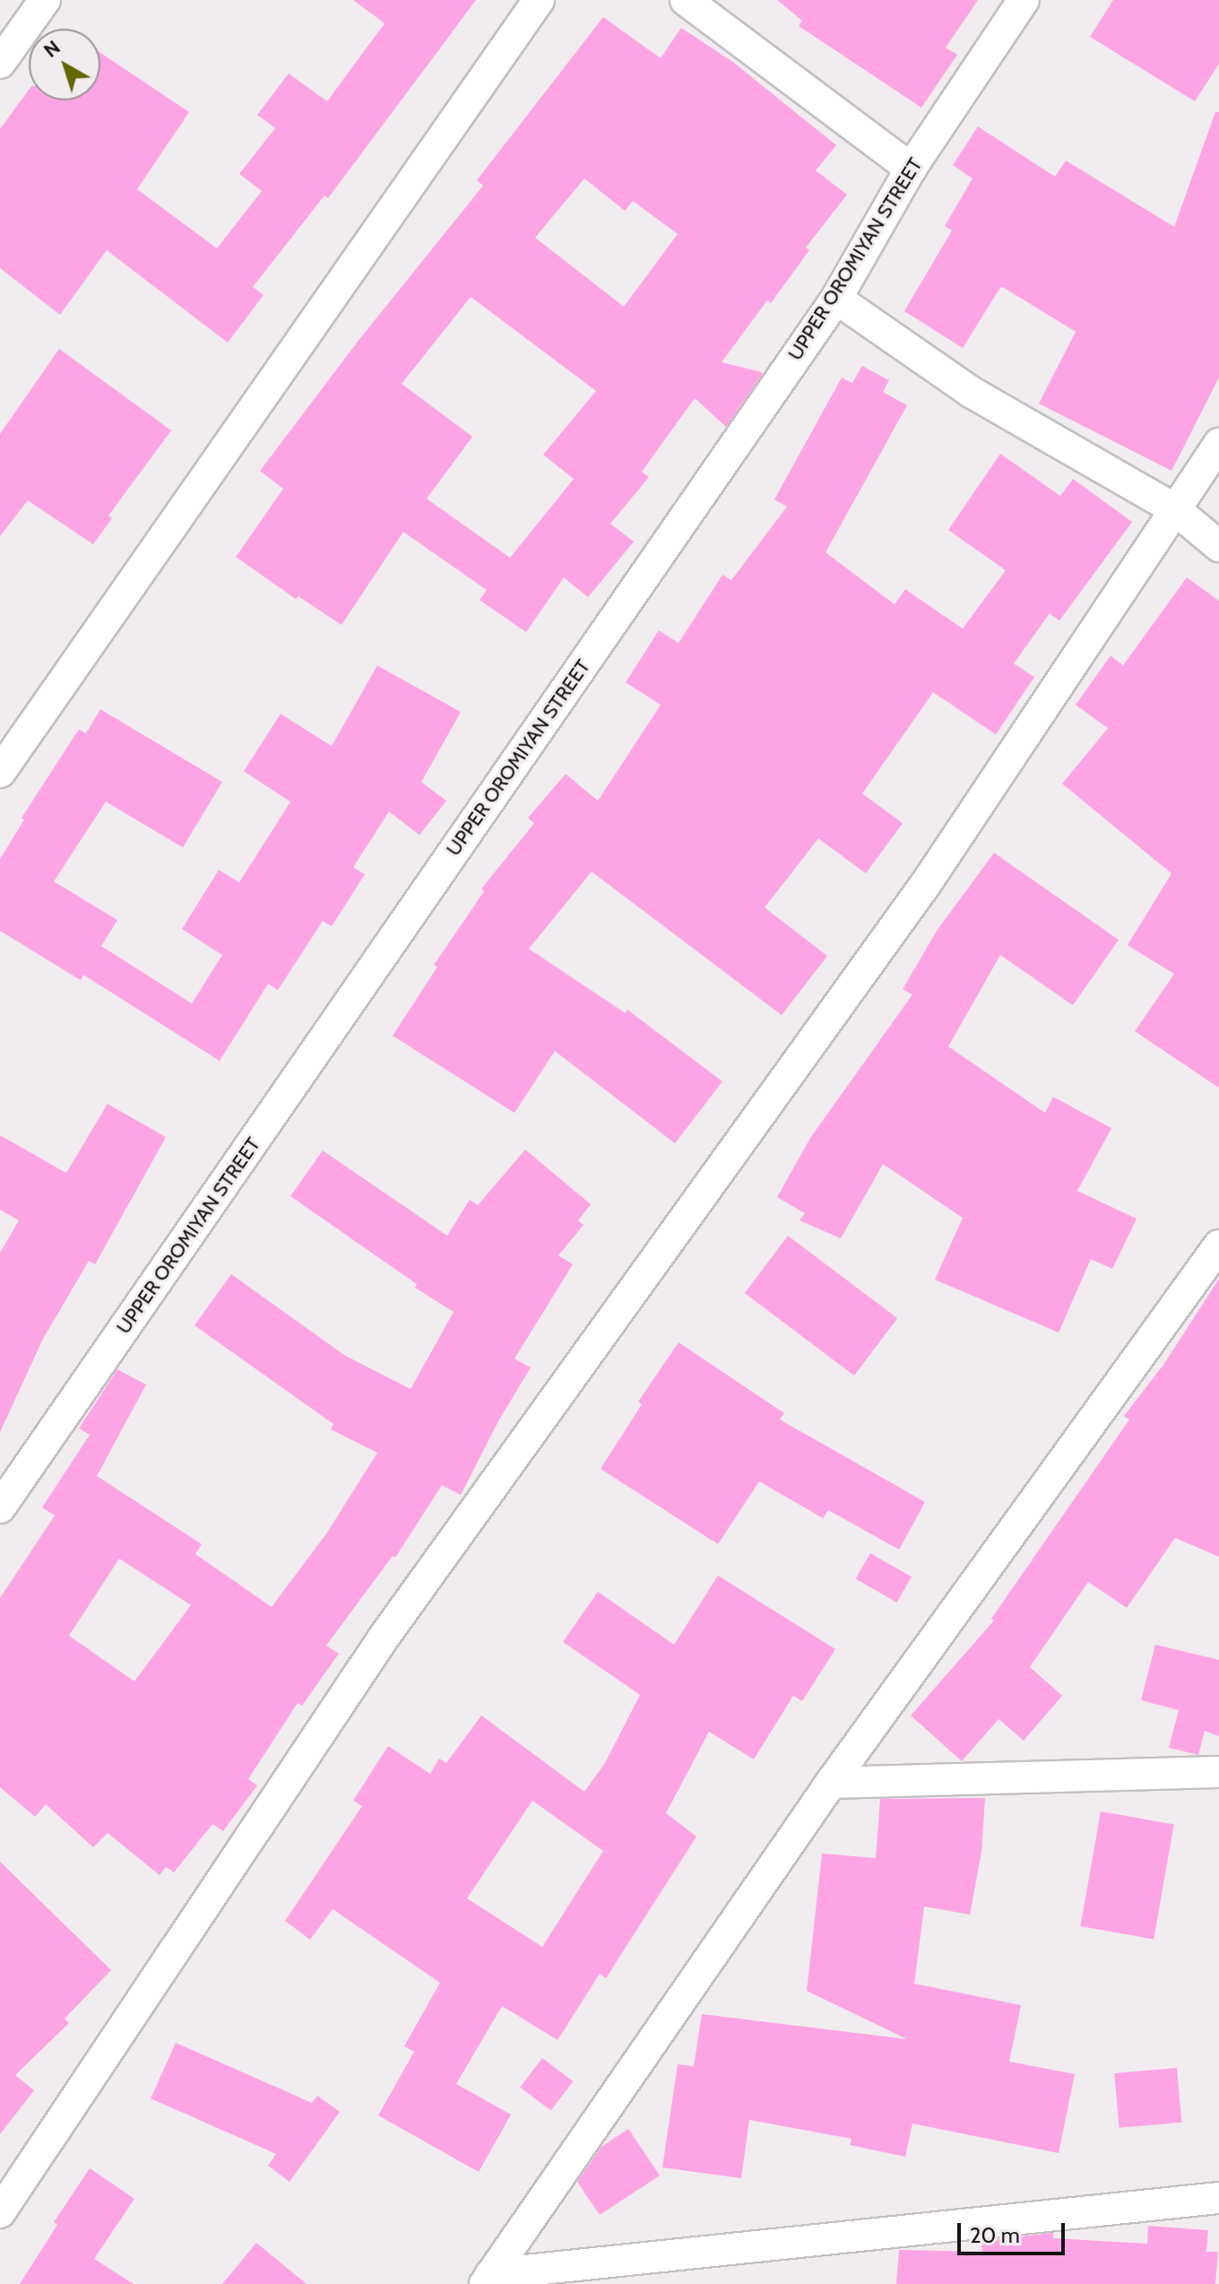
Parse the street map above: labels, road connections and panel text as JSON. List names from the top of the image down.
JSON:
{
  "streets": {
    "street": ["UPPER OROMIYAN STREET"]
  },
  "scale_bar": "20 m",
  "north": "top left"
}
